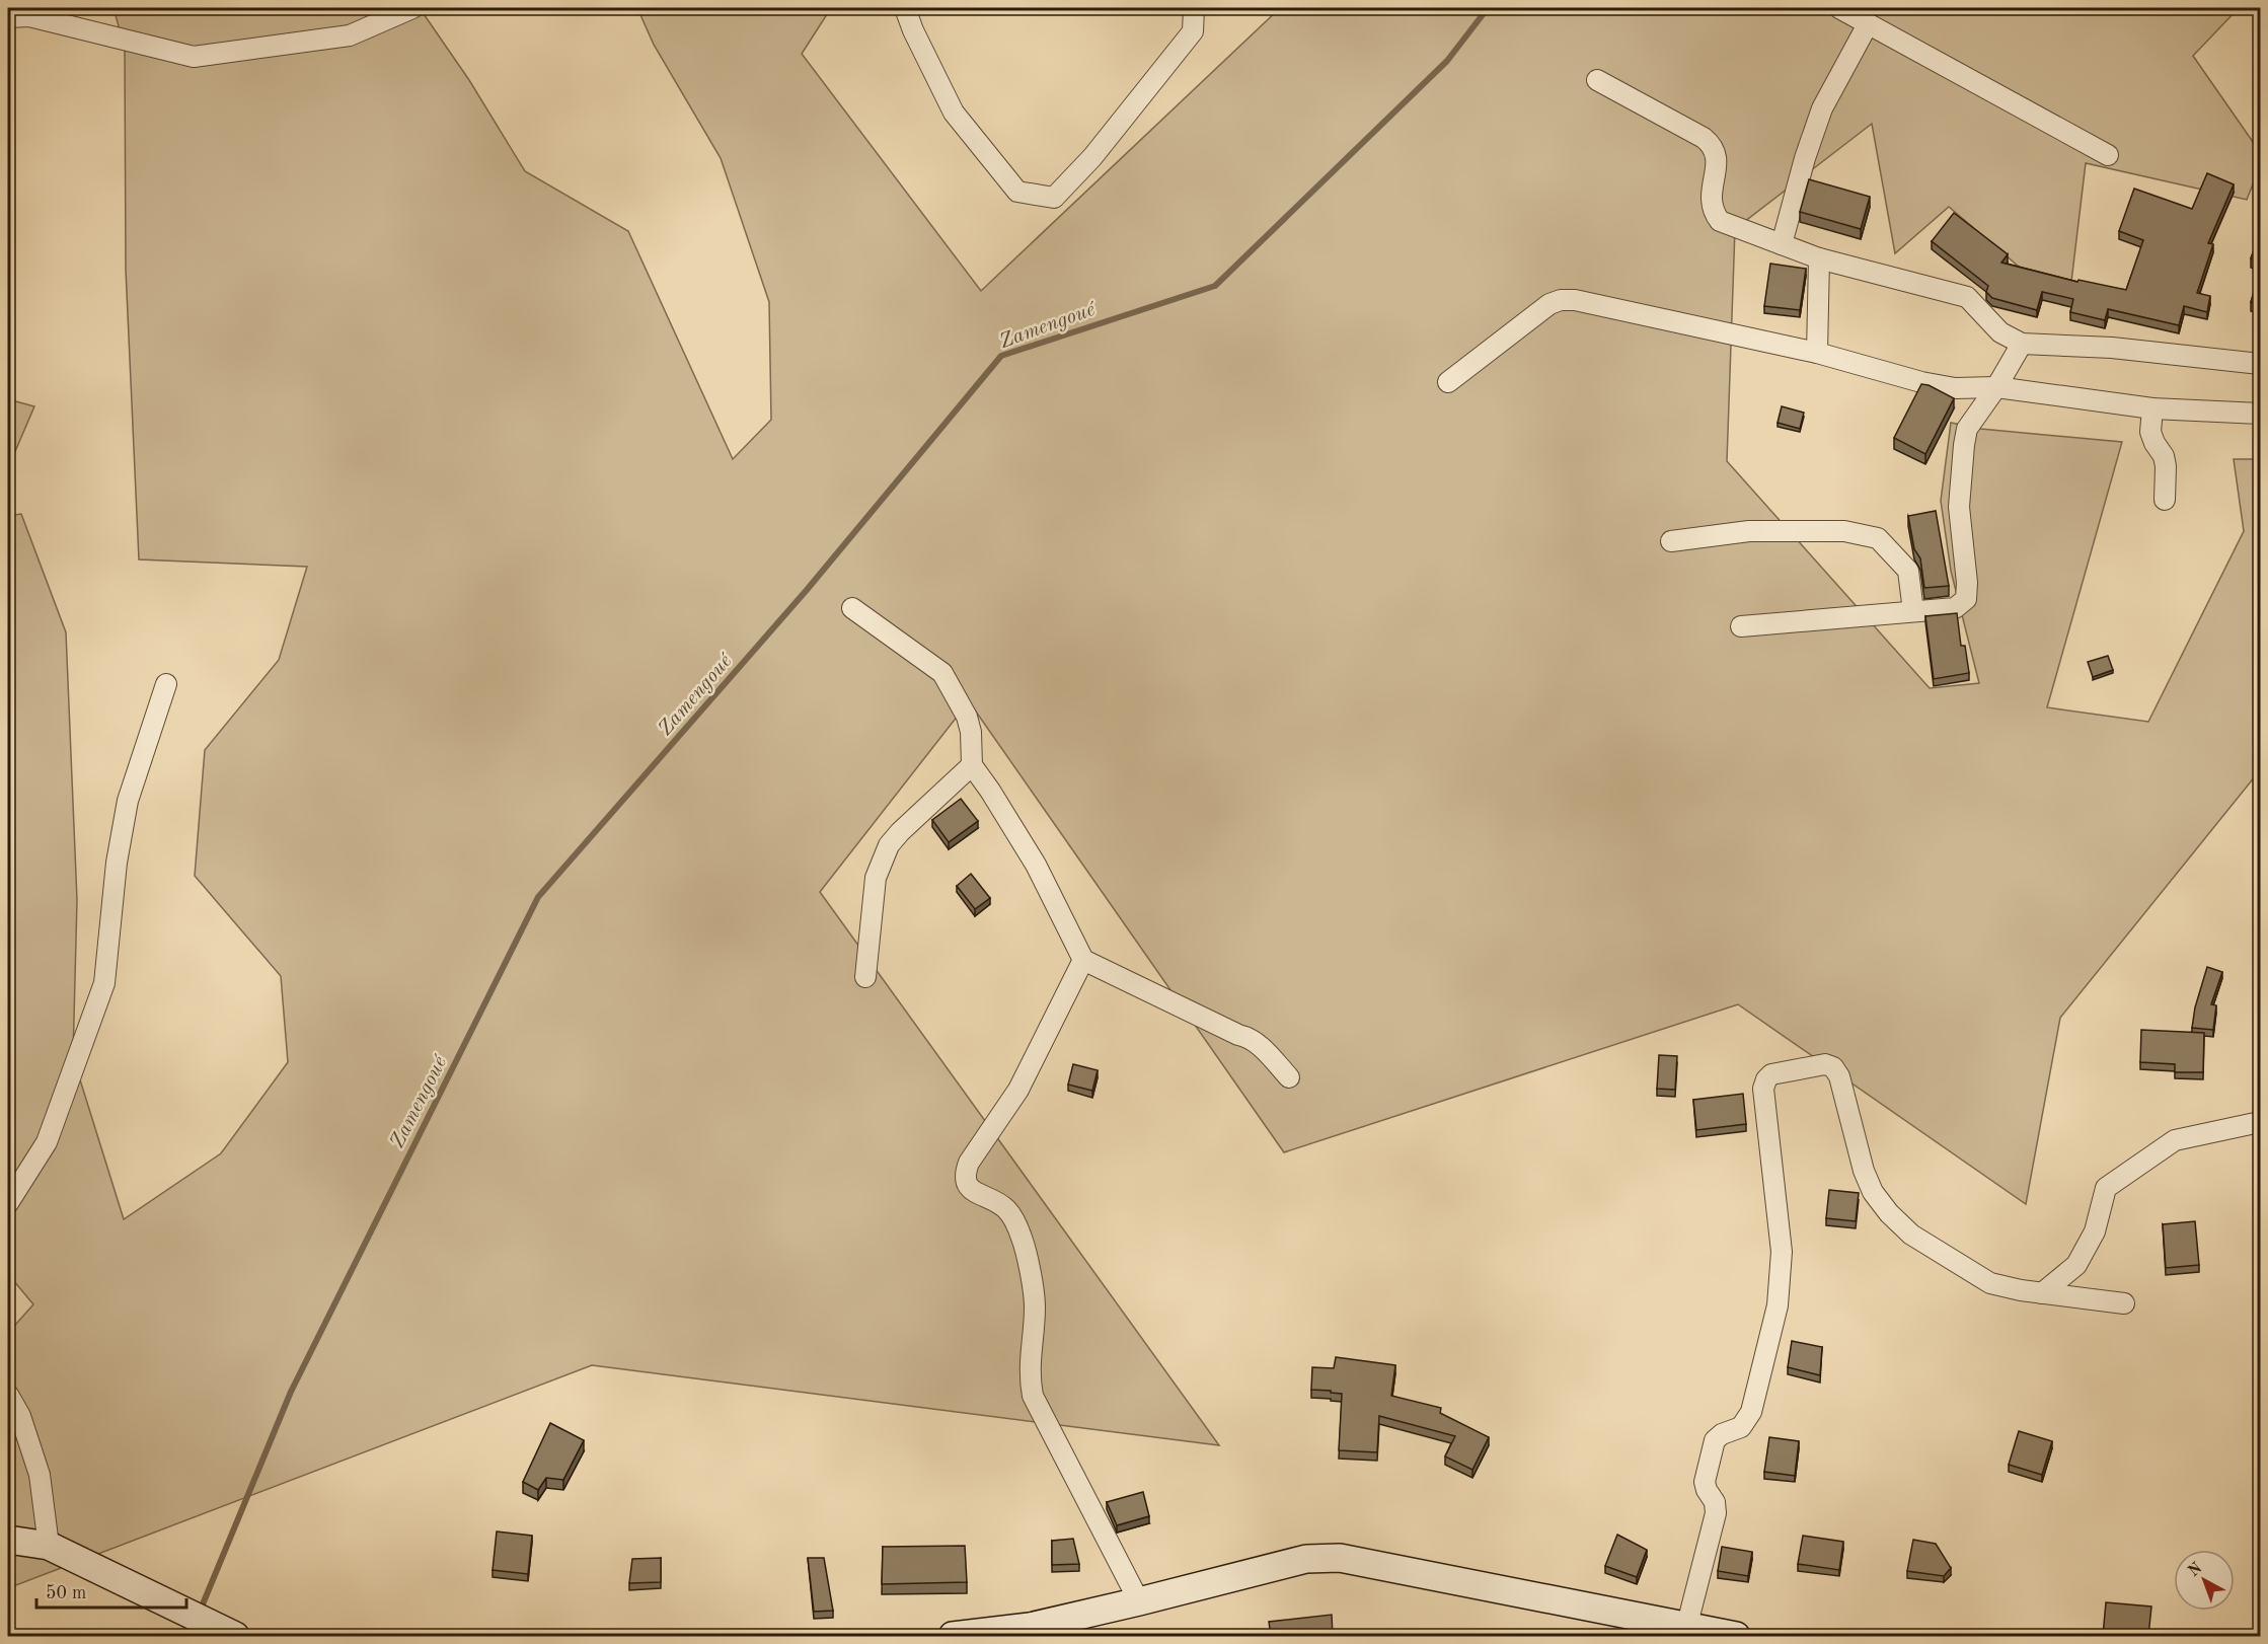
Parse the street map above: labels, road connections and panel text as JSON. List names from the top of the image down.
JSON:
{
  "water": ["Zamengoué"],
  "scale_bar": "50 m",
  "north": "top left"
}
